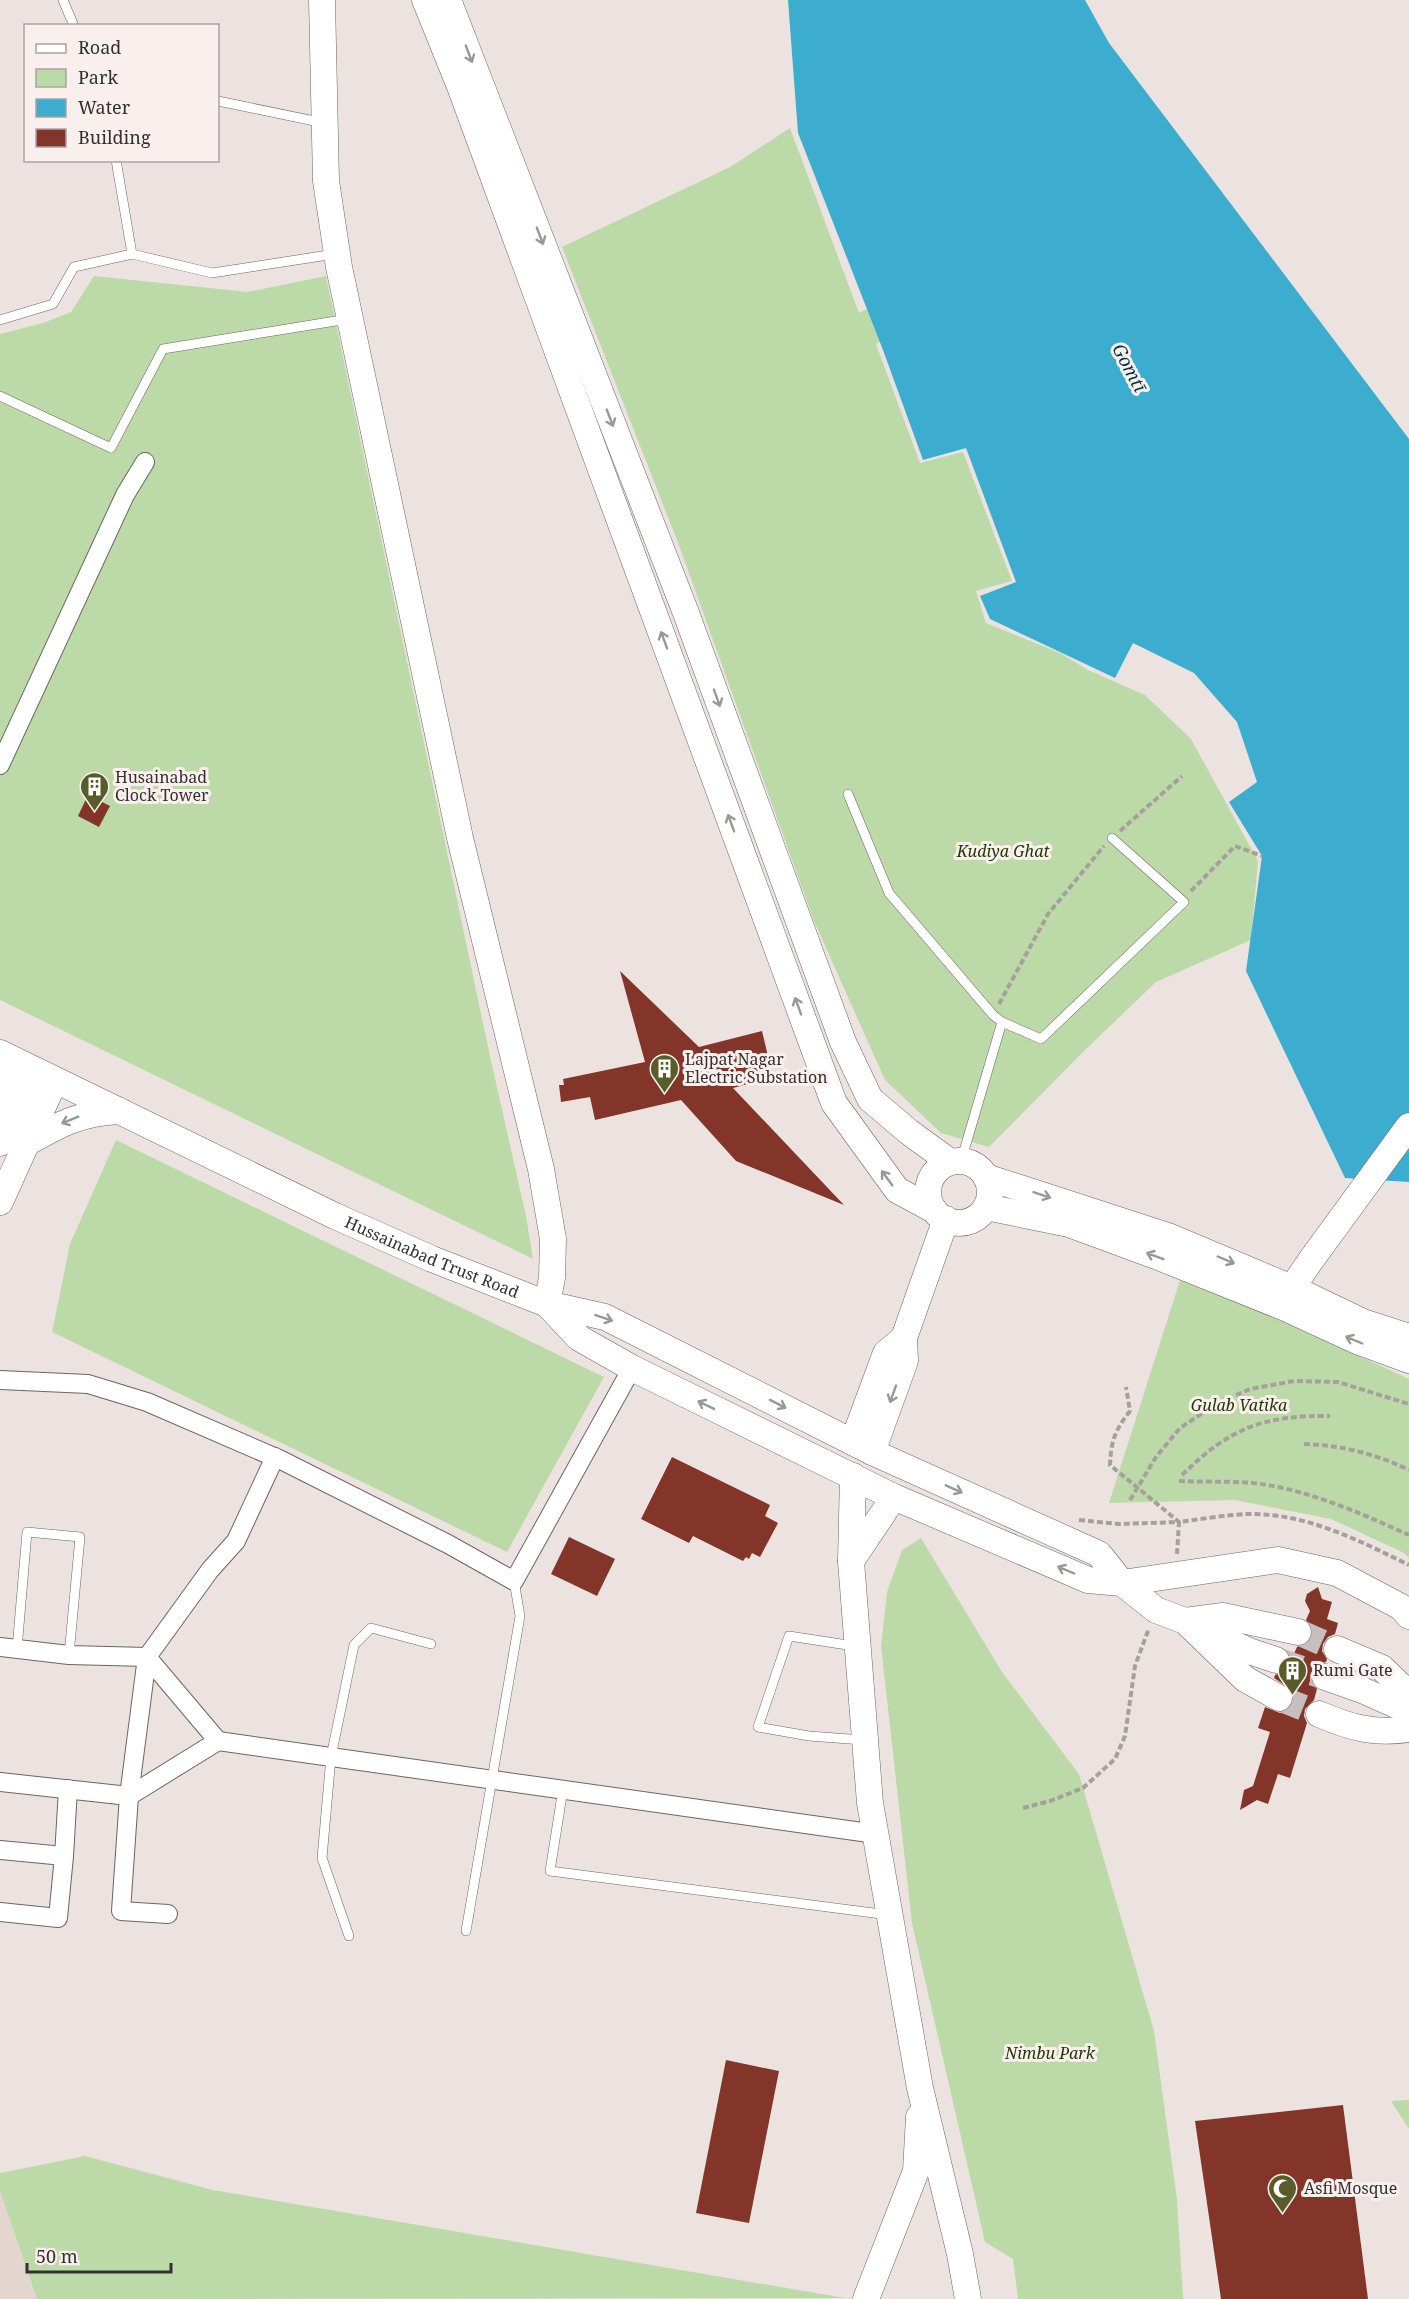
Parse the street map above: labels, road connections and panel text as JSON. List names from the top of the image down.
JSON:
{
  "streets": {
    "street": ["Hussainabad Trust Road"]
  },
  "water": ["Gomtī"],
  "parks": ["Kudiya Ghat", "Gulab Vatika", "Nimbu Park"],
  "places": {
    "building": ["Husainabad Clock Tower", "Lajpat Nagar Electric Substation", "Rumi Gate"],
    "mosque": ["Asfi Mosque"]
  },
  "legend": [
    "Road",
    "Park",
    "Water",
    "Building"
  ],
  "scale_bar": "50 m"
}
